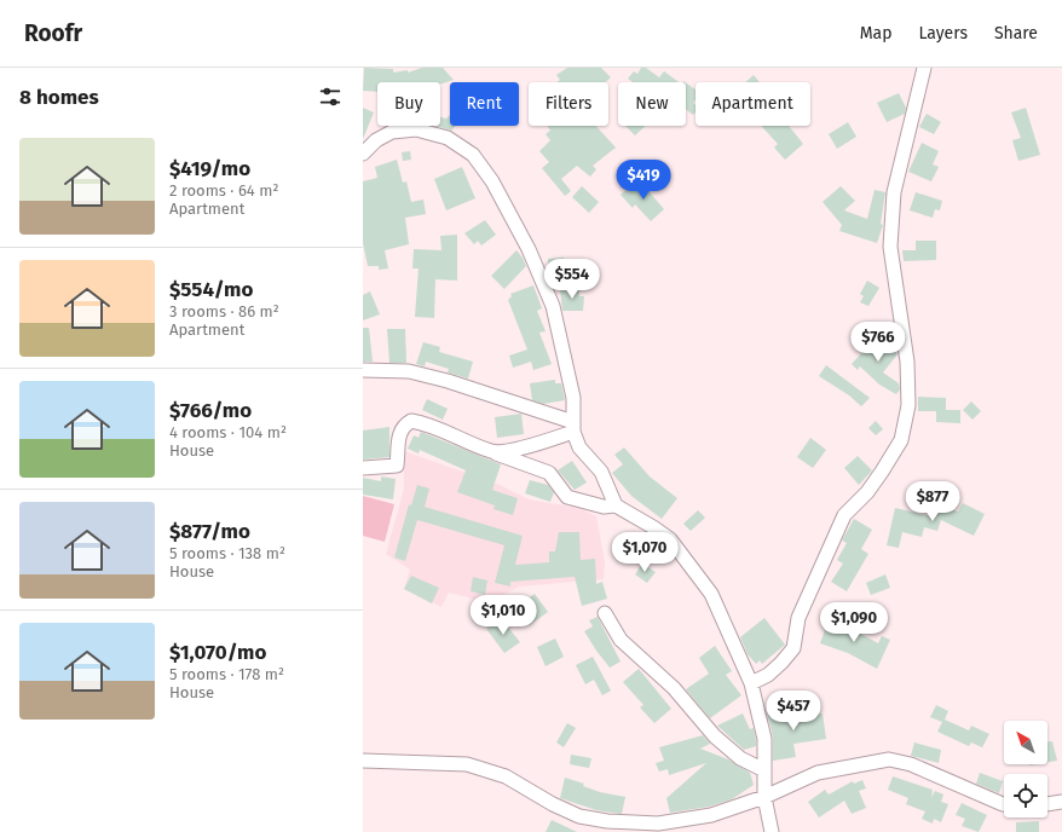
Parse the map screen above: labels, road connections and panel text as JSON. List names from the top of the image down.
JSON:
{
  "north": "top left",
  "page": {
    "header": "Roofr",
    "nav": ["Map", "Layers", "Share"],
    "heading": "8 homes",
    "chip": [
      "Buy",
      "Rent",
      "Filters",
      "New",
      "Apartment"
    ],
    "list": [
      {
        "name": "$419/mo",
        "note": "2 rooms · 64 m² · Apartment"
      },
      {
        "name": "$554/mo",
        "note": "3 rooms · 86 m² · Apartment"
      },
      {
        "name": "$766/mo",
        "note": "4 rooms · 104 m² · House"
      },
      {
        "name": "$877/mo",
        "note": "5 rooms · 138 m² · House"
      },
      {
        "name": "$1,070/mo",
        "note": "5 rooms · 178 m² · House"
      }
    ],
    "price": [
      "$419",
      "$554",
      "$766",
      "$877",
      "$1,070",
      "$1,010",
      "$1,090",
      "$457"
    ]
  }
}
